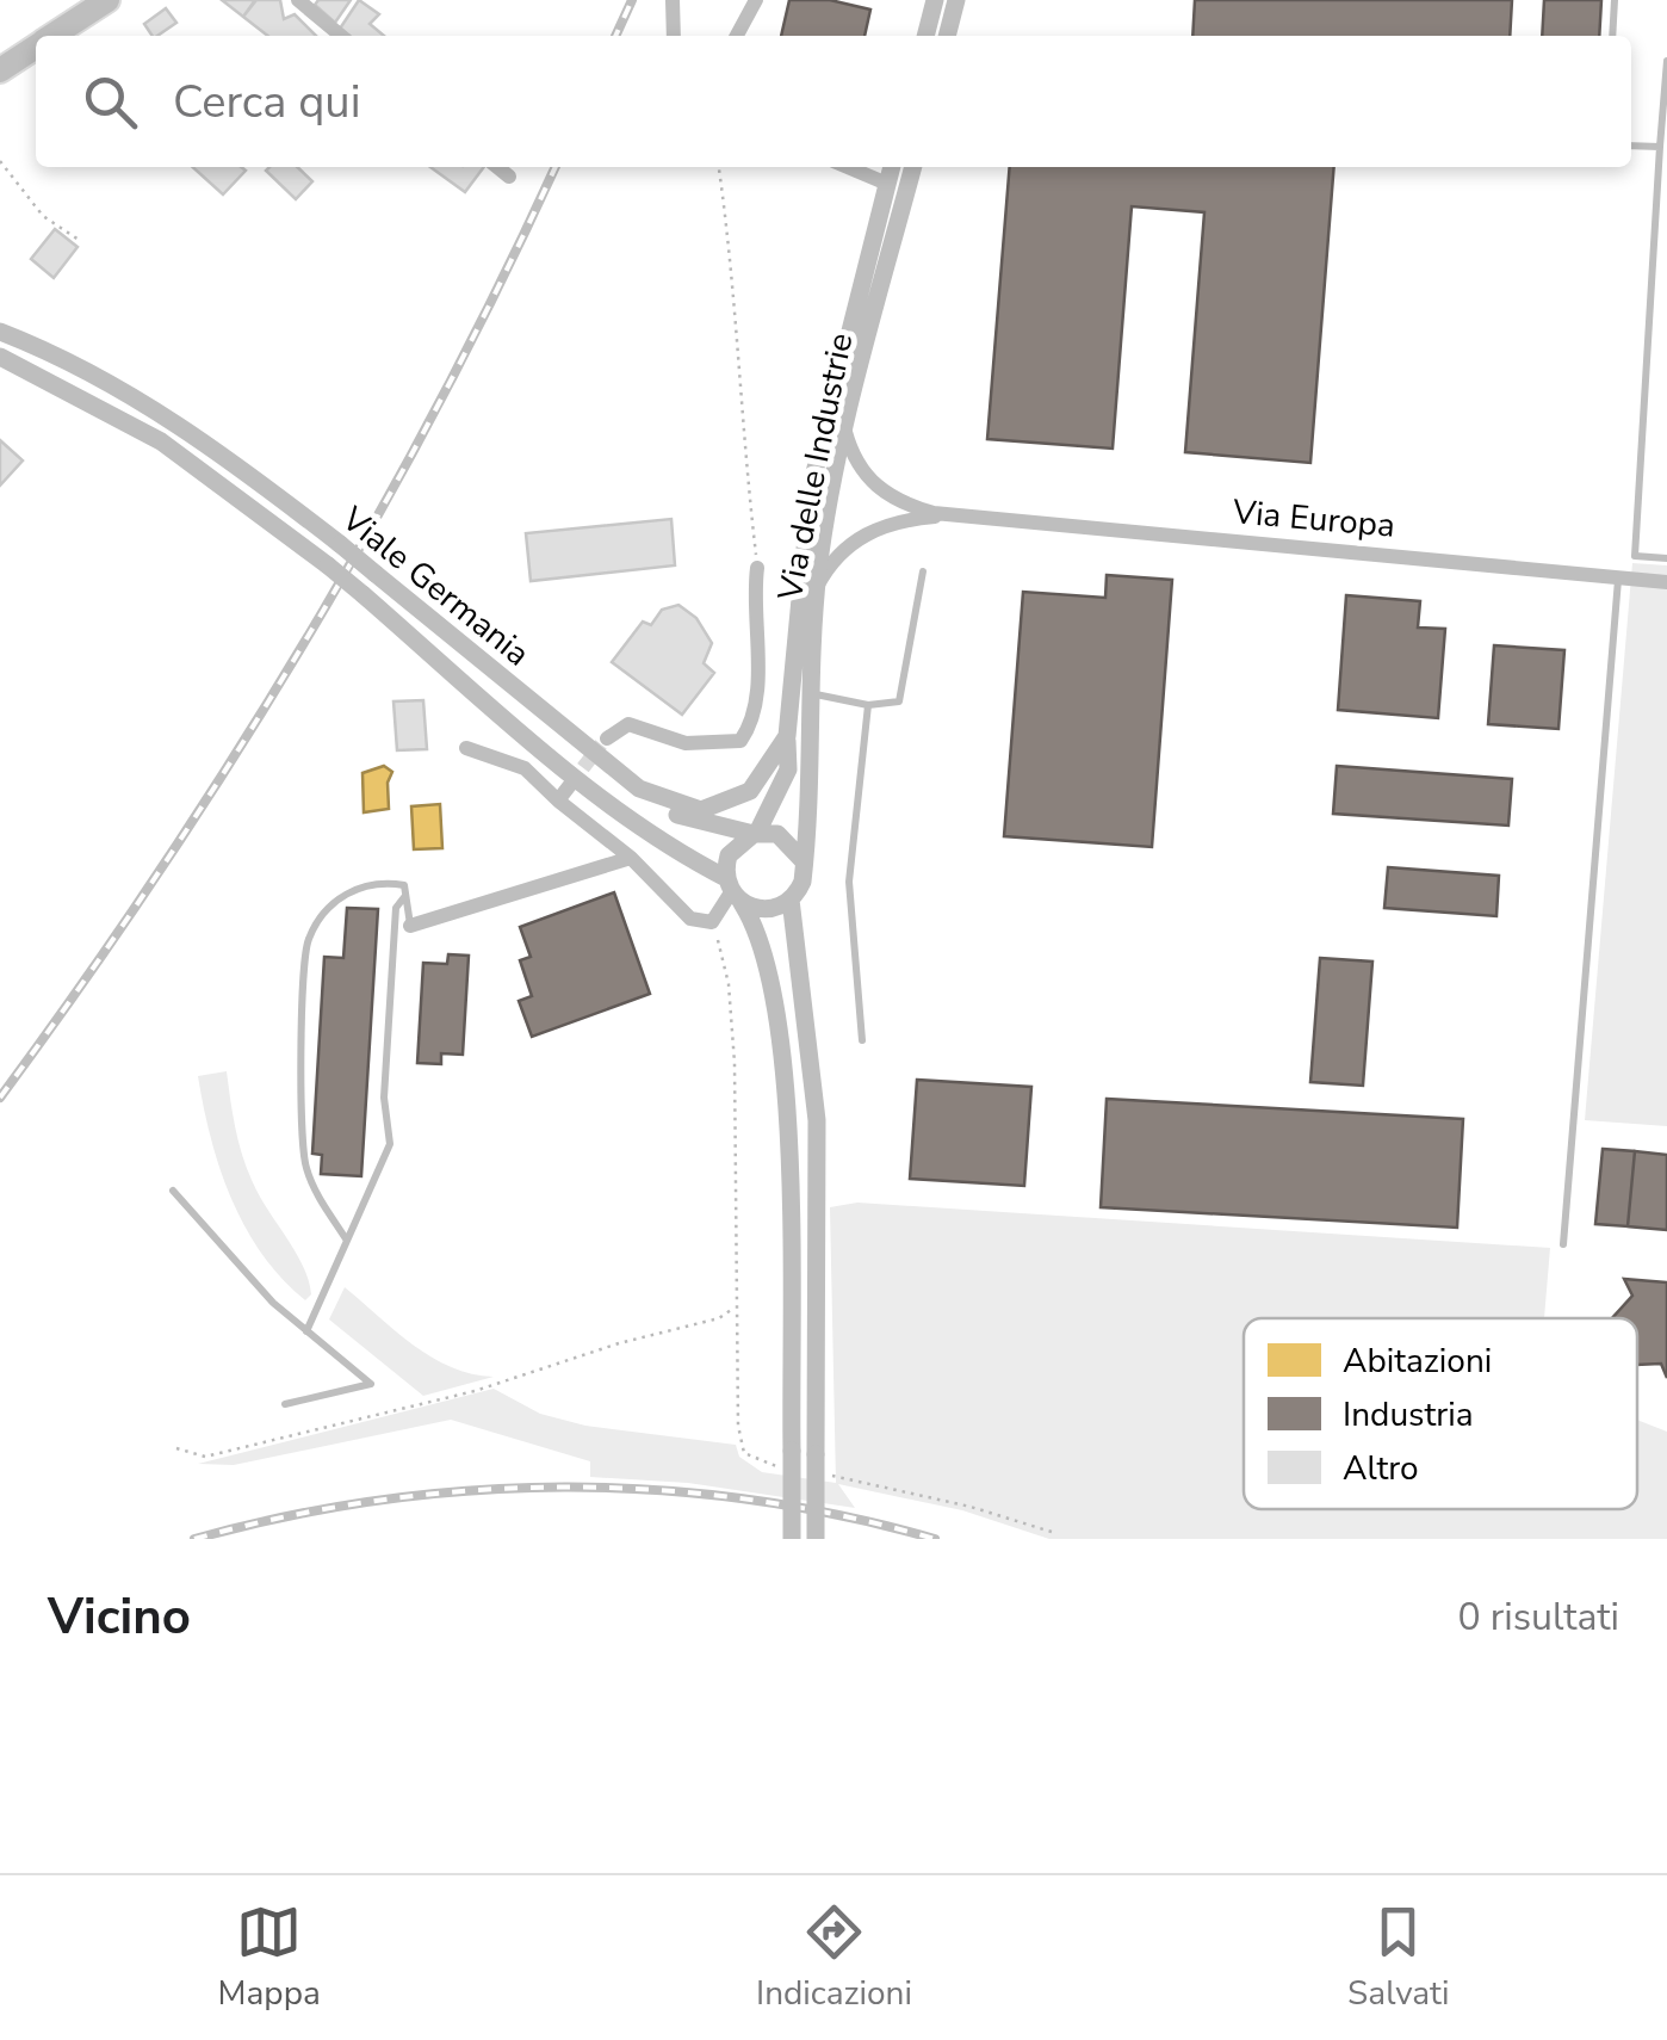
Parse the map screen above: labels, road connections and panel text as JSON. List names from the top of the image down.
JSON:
{
  "streets": {
    "street": ["Via delle Industrie", "Via Europa", "Viale Germania"]
  },
  "crossings": [
    ["Via delle Industrie", "Via Europa"],
    ["Via delle Industrie", "Viale Germania"]
  ],
  "legend": ["Abitazioni", "Industria", "Altro"],
  "page": {
    "search": "Cerca qui",
    "heading": ["Vicino", "0 risultati"],
    "nav": ["Mappa", "Indicazioni", "Salvati"]
  }
}
